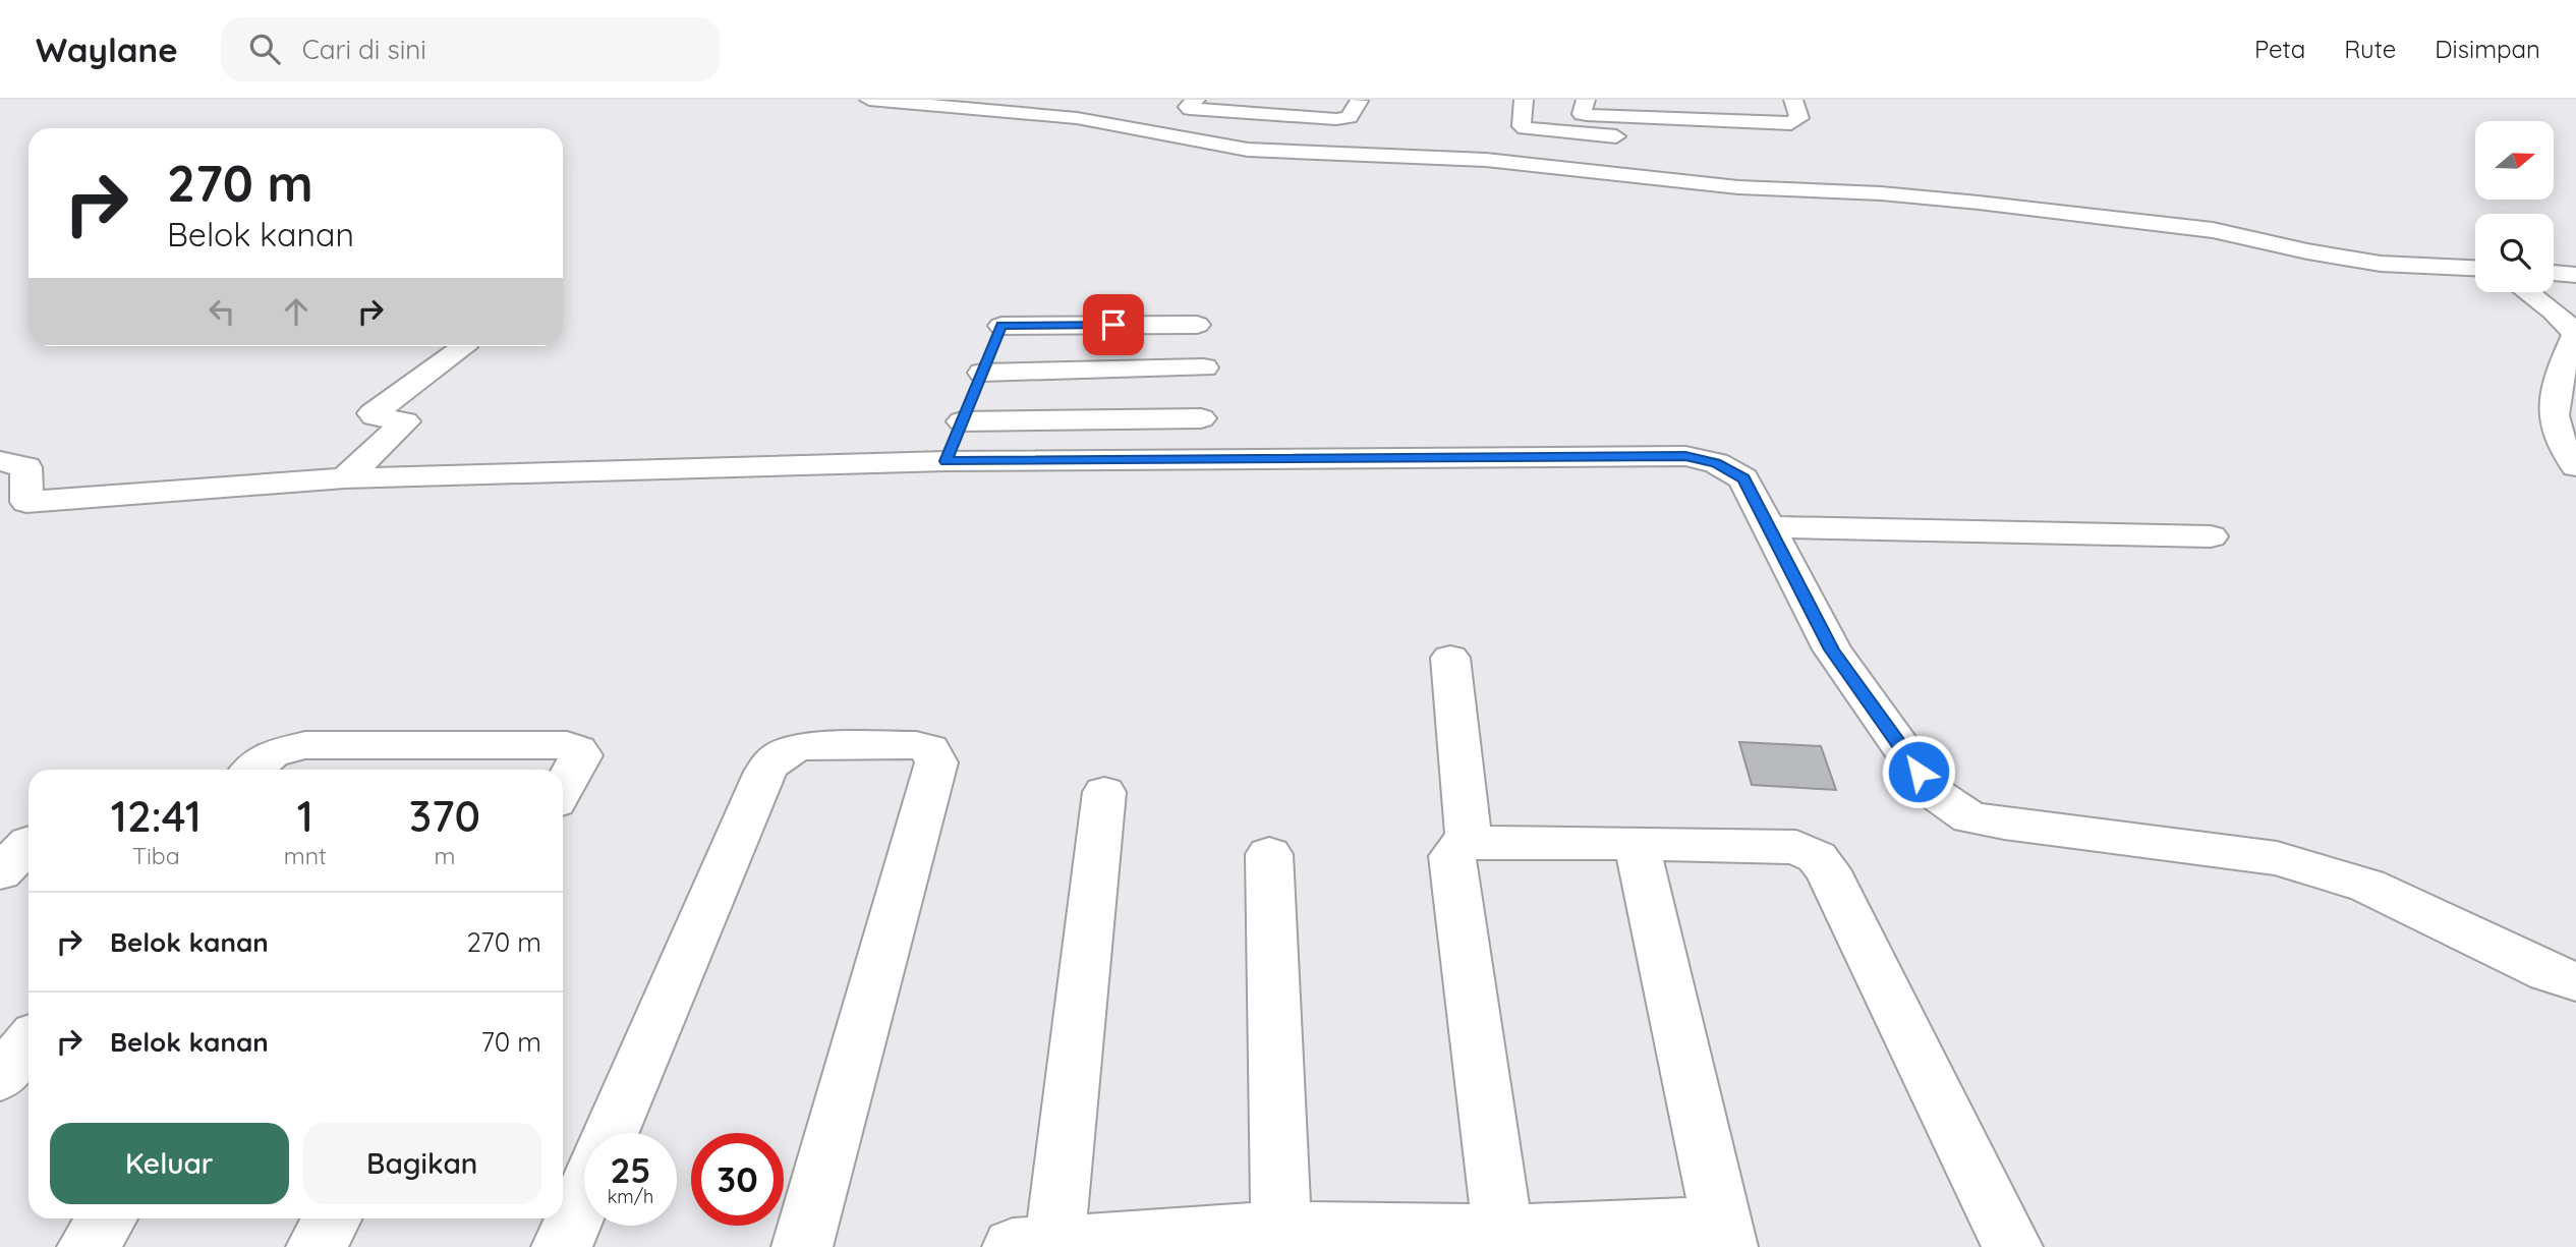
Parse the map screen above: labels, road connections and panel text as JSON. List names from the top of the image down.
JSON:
{
  "north": "right",
  "page": {
    "header": "Waylane",
    "search": "Cari di sini",
    "nav": ["Peta", "Rute", "Disimpan"],
    "turn": ["270 m", "Belok kanan"],
    "eta": [
      "12:41",
      "Tiba",
      "1",
      "mnt",
      "370",
      "m"
    ],
    "list": [
      {
        "name": "Belok kanan",
        "value": "270 m"
      },
      {
        "name": "Belok kanan",
        "value": "70 m"
      }
    ],
    "buttons": ["Keluar", "Bagikan"],
    "speed": "25 km/h",
    "limit": "30"
  }
}
